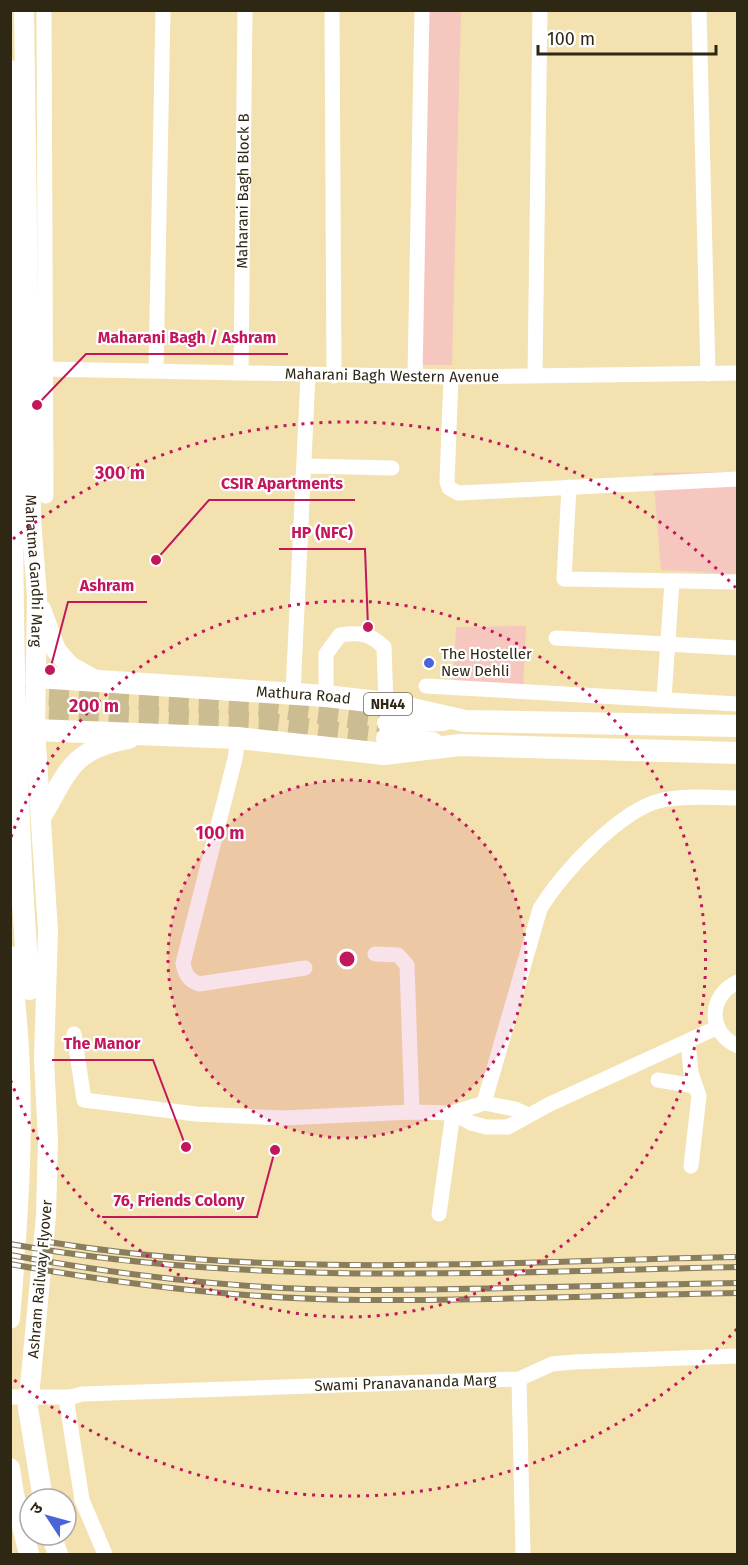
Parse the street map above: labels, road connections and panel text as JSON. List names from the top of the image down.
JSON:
{
  "streets": {
    "highway": ["Mathura Road", "NH44"],
    "main road": ["Mahatma Gandhi Marg", "Ashram Railway Flyover"],
    "street": ["Maharani Bagh Block B", "Maharani Bagh Western Avenue", "Swami Pranavananda Marg"]
  },
  "crossings": [
    ["Maharani Bagh Block B", "Maharani Bagh Western Avenue"],
    ["Mahatma Gandhi Marg", "Mathura Road"],
    ["Mahatma Gandhi Marg", "Ashram Railway Flyover"]
  ],
  "places": [
    "Maharani Bagh / Ashram",
    "CSIR Apartments",
    "HP (NFC)",
    "The Hosteller New Dehli",
    "Ashram",
    "The Manor",
    "76, Friends Colony"
  ],
  "scale_bar": "100 m",
  "north": "top left",
  "rings": ["300 m", "200 m", "100 m"]
}
